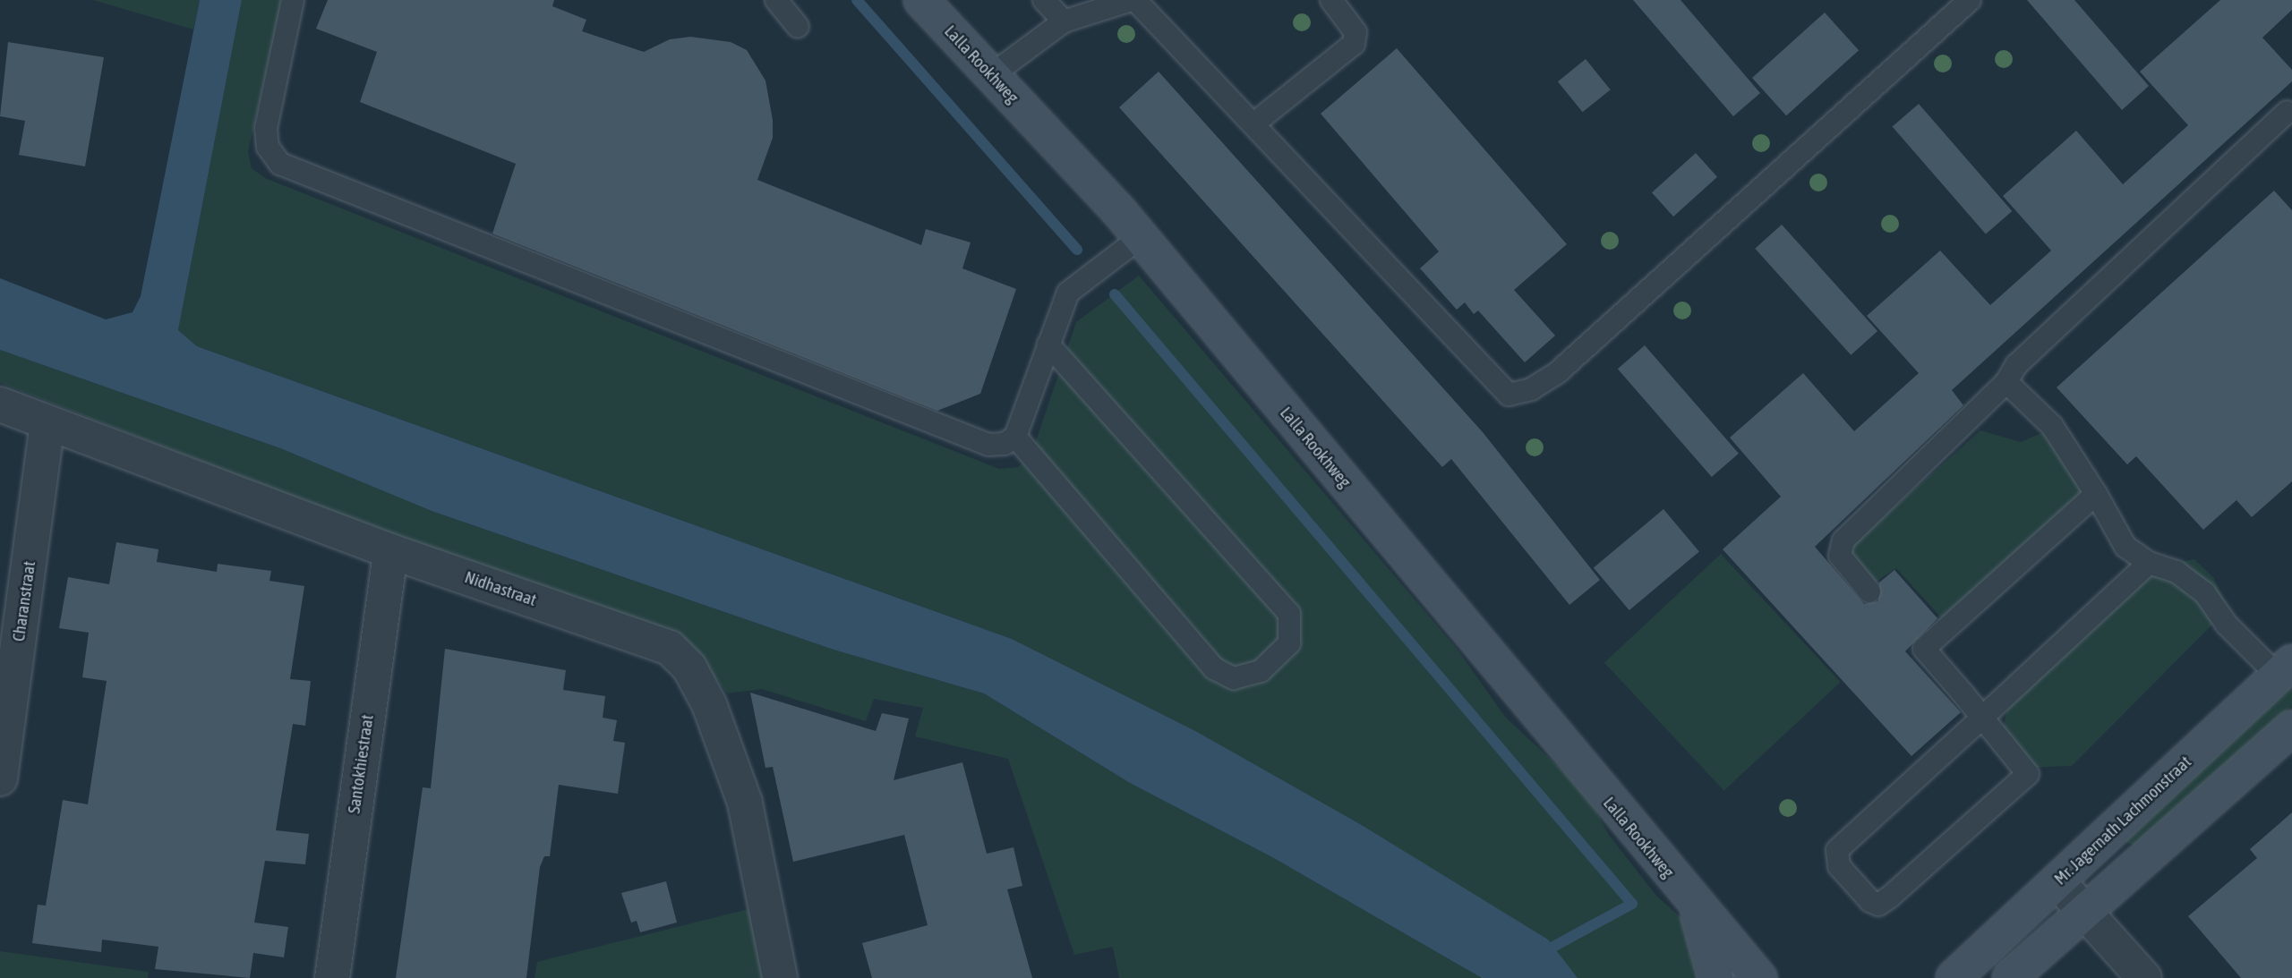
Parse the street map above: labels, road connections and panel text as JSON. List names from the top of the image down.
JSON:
{
  "streets": {
    "street": [
      "Lalla Rookhweg",
      "Nidhastraat",
      "Charanstraat",
      "Santokhiestraat",
      "Mr. Jagernath Lachmonstraat"
    ]
  },
  "crossings": [
    ["Nidhastraat", "Charanstraat"],
    ["Nidhastraat", "Santokhiestraat"]
  ]
}
